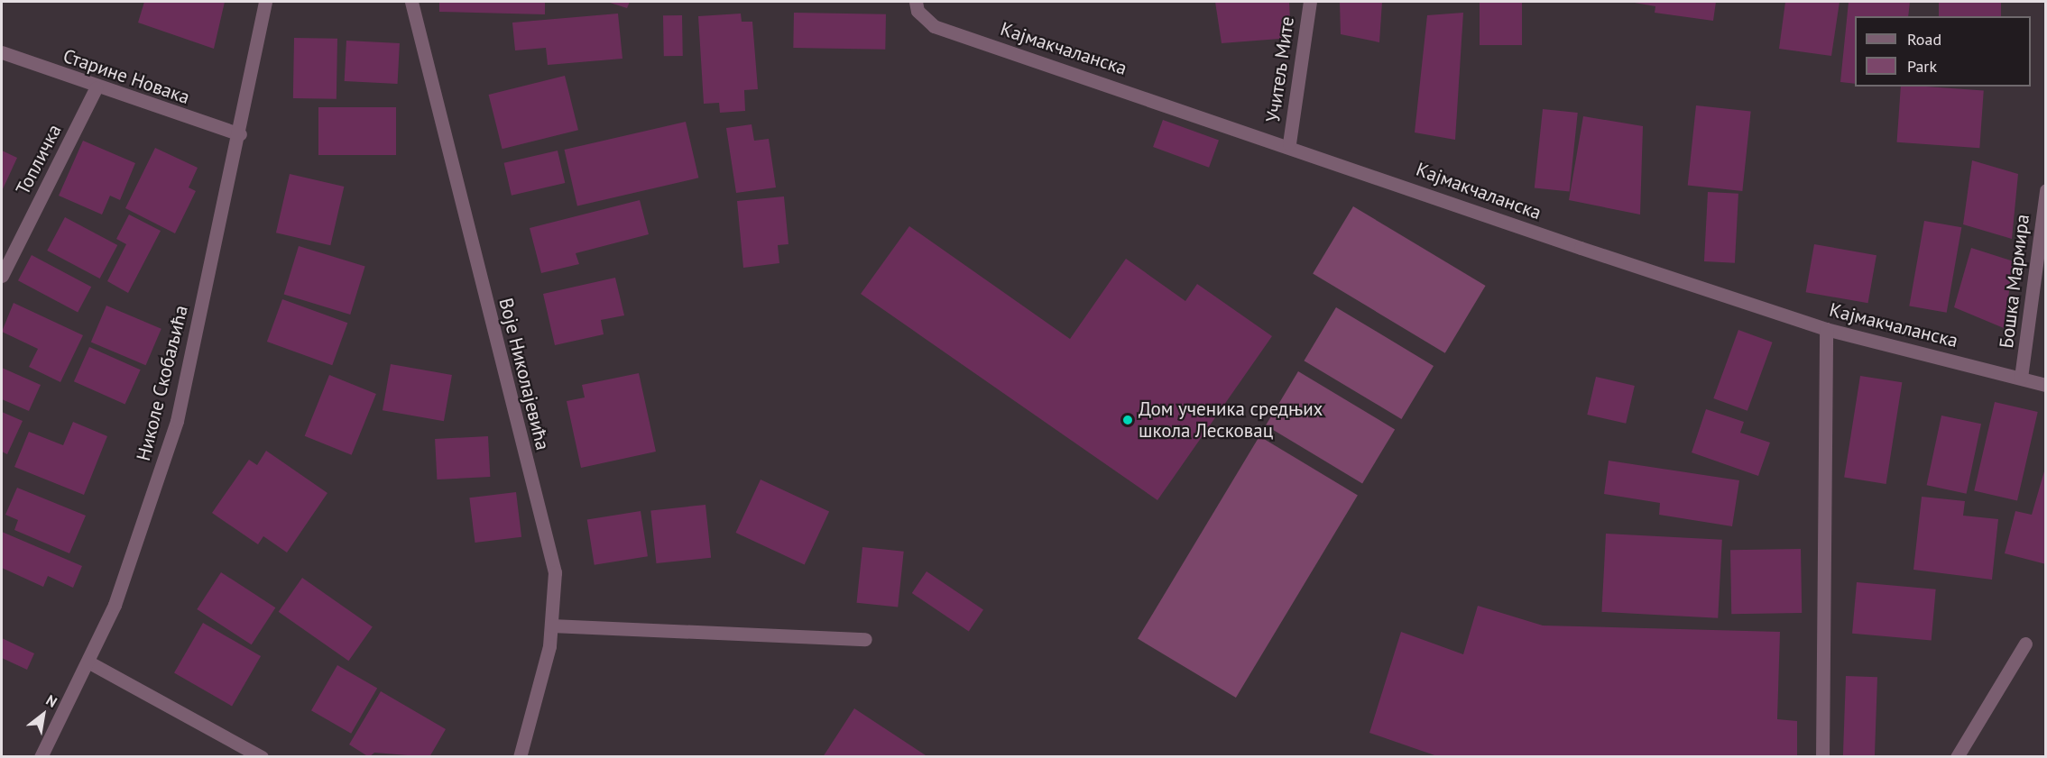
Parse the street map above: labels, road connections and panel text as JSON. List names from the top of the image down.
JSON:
{
  "streets": {
    "street": [
      "Кајмакчаланска",
      "Учитељ Мите",
      "Старине Новака",
      "Топличка",
      "Бошка Мармира",
      "Воје Николајевића",
      "Николе Скобаљића"
    ]
  },
  "crossings": [
    ["Кајмакчаланска", "Учитељ Мите"],
    ["Кајмакчаланска", "Бошка Мармира"],
    ["Старине Новака", "Топличка"],
    ["Старине Новака", "Николе Скобаљића"]
  ],
  "places": ["Дом ученика средњих школа Лесковац"],
  "legend": ["Road", "Park"],
  "north": "top right"
}
